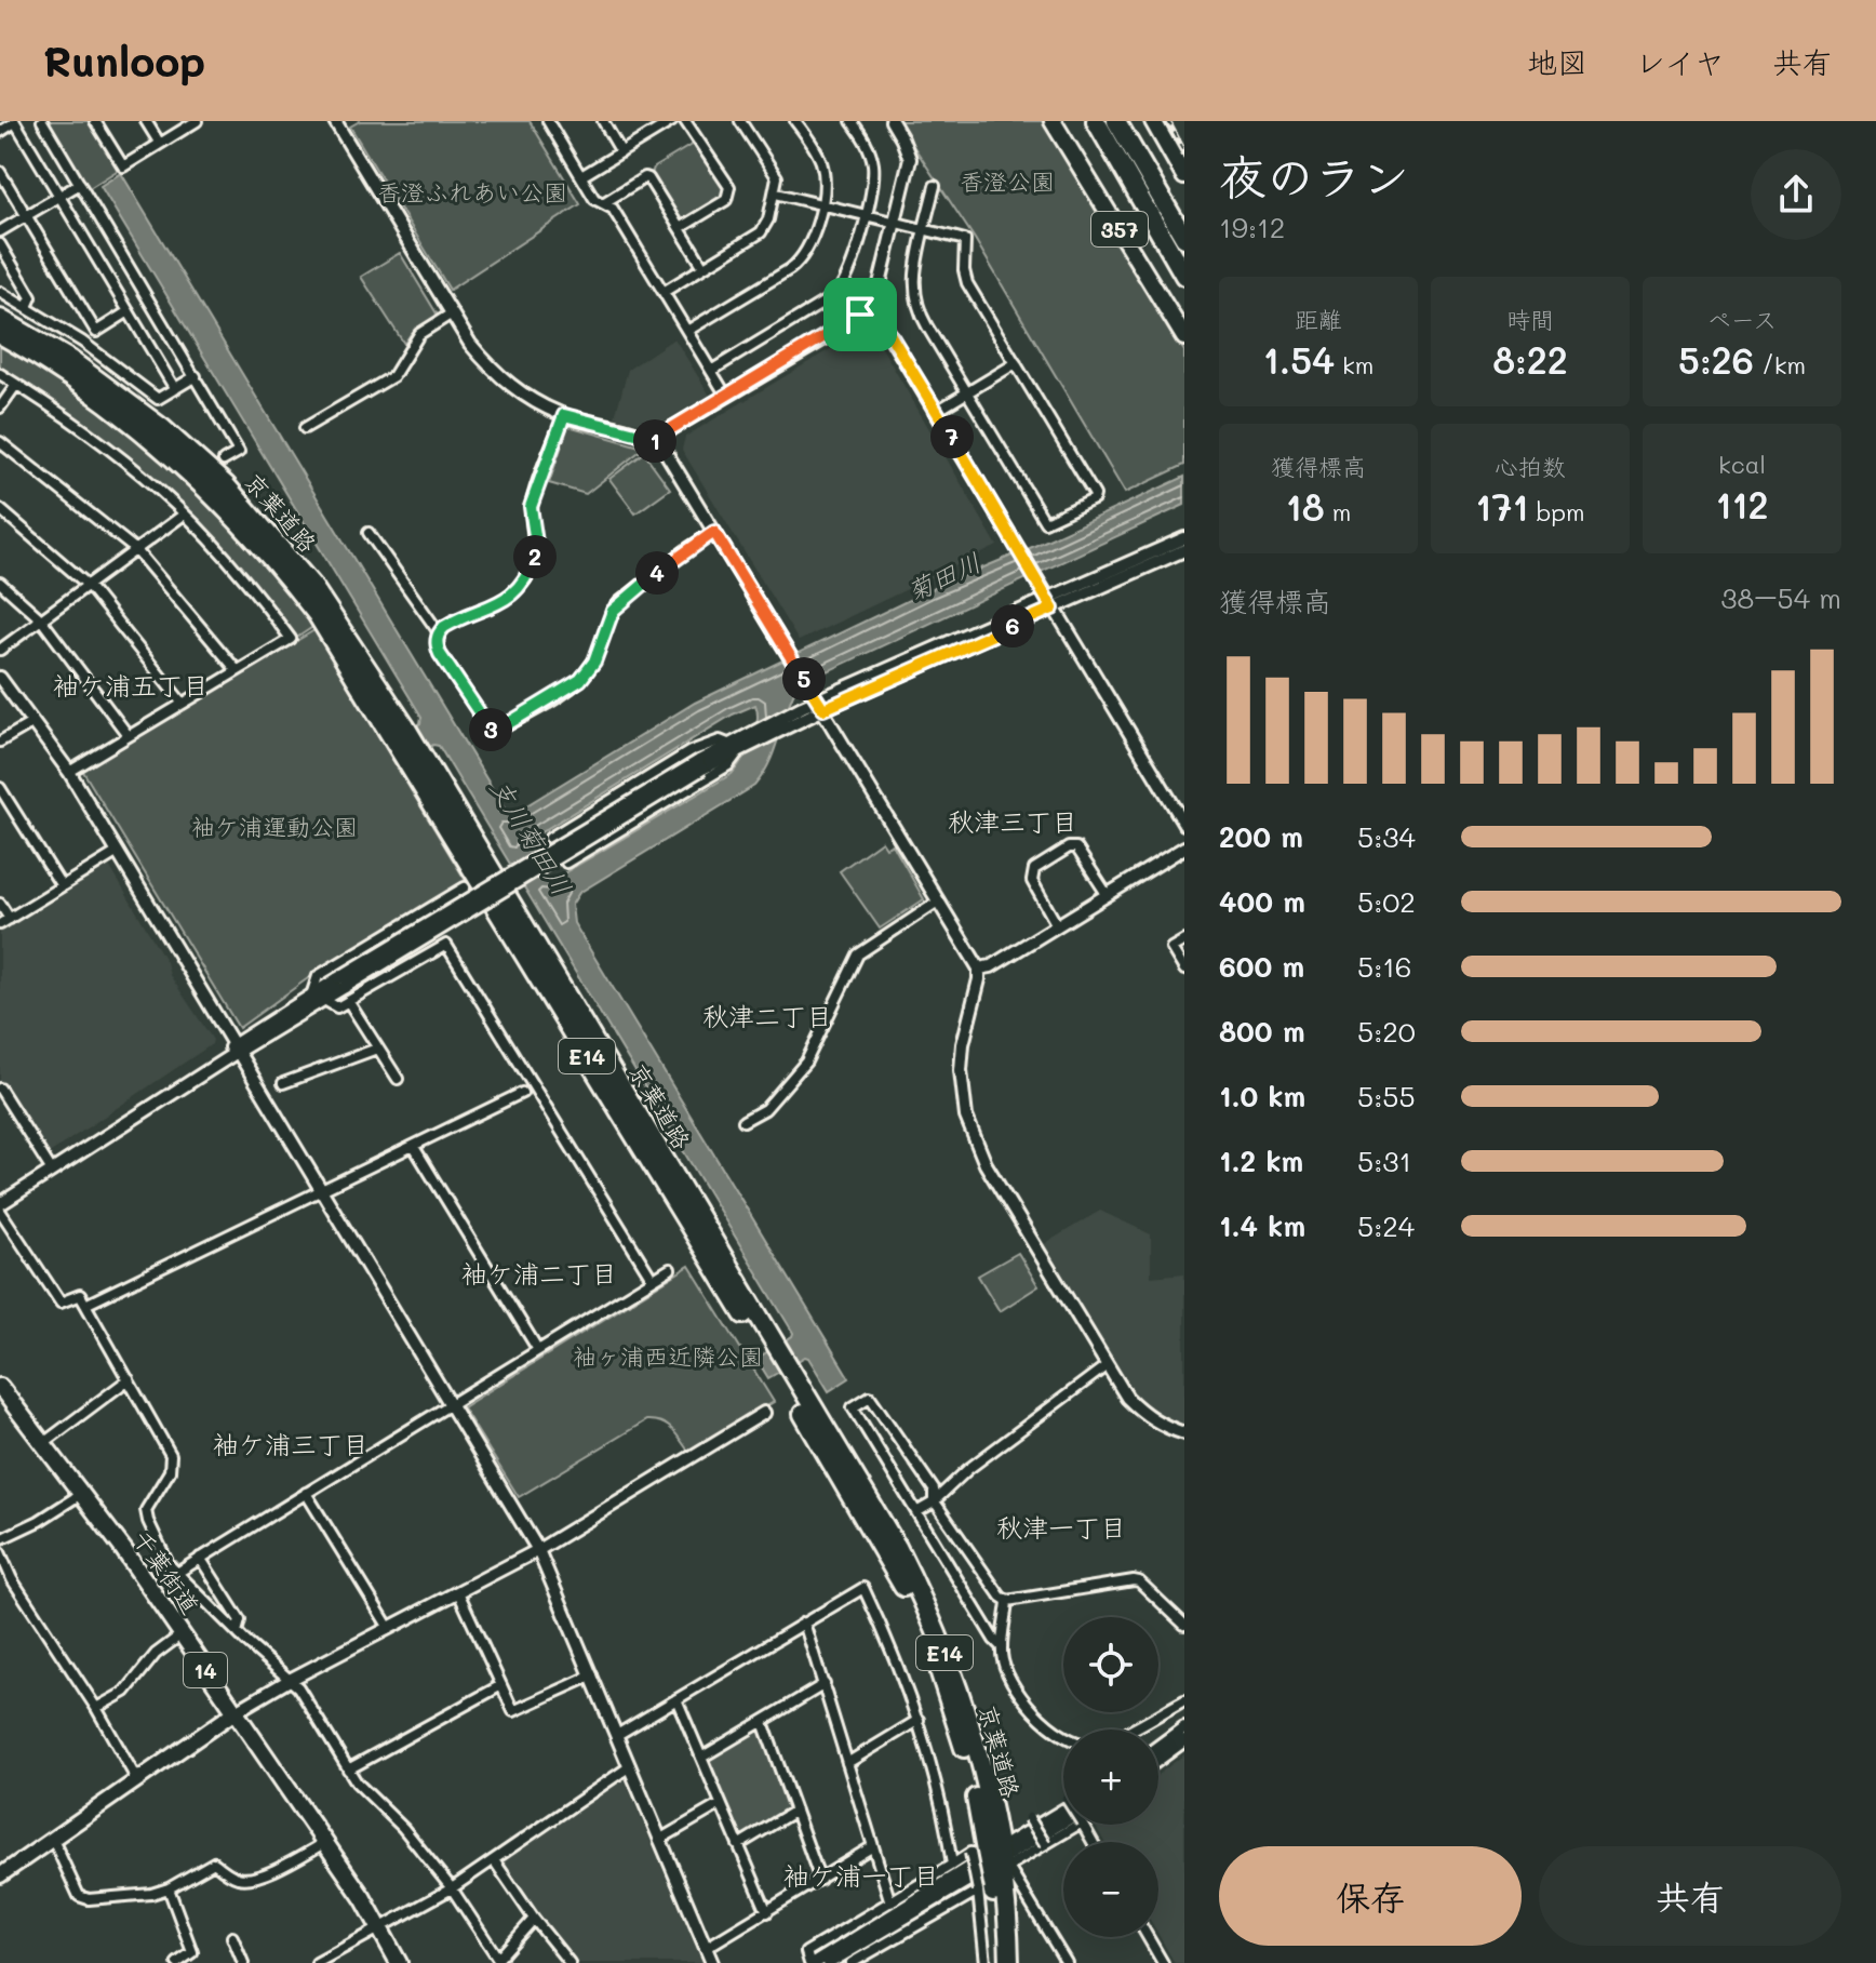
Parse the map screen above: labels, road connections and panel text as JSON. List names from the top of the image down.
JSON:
{
  "streets": {
    "highway": [
      "357",
      "京葉道路",
      "E14",
      "千葉街道",
      "14"
    ]
  },
  "districts": [
    "袖ケ浦五丁目",
    "秋津三丁目",
    "秋津二丁目",
    "袖ケ浦二丁目",
    "袖ケ浦三丁目",
    "秋津一丁目",
    "袖ケ浦一丁目"
  ],
  "water": ["菊田川", "支川菊田川"],
  "parks": [
    "香澄公園",
    "香澄ふれあい公園",
    "袖ケ浦運動公園",
    "袖ヶ浦西近隣公園"
  ],
  "page": {
    "header": "Runloop",
    "nav": ["地図", "レイヤ", "共有"],
    "heading": ["夜のラン", "19:12"],
    "stats": [
      ["距離", "1.54 km"],
      ["時間", "8:22"],
      ["ペース", "5:26 /km"],
      ["獲得標高", "18 m"],
      ["心拍数", "171 bpm"],
      ["kcal", "112"]
    ],
    "pins": [
      "7",
      "1",
      "2",
      "4",
      "6",
      "5",
      "3"
    ],
    "chart": ["獲得標高", "38–54 m"],
    "list": [
      {
        "name": "200 m",
        "note": "5:34"
      },
      {
        "name": "400 m",
        "note": "5:02"
      },
      {
        "name": "600 m",
        "note": "5:16"
      },
      {
        "name": "800 m",
        "note": "5:20"
      },
      {
        "name": "1.0 km",
        "note": "5:55"
      },
      {
        "name": "1.2 km",
        "note": "5:31"
      },
      {
        "name": "1.4 km",
        "note": "5:24"
      }
    ],
    "map_buttons": ["+", "−"],
    "buttons": ["保存", "共有"]
  }
}
